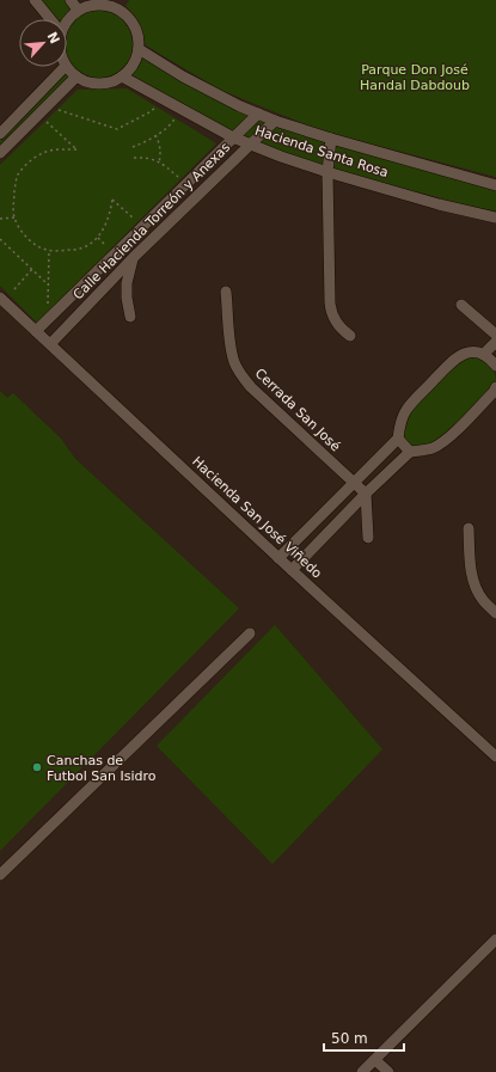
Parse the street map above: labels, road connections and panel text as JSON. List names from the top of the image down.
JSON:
{
  "streets": {
    "street": [
      "Hacienda Santa Rosa",
      "Calle Hacienda Torreón y Anexas",
      "Cerrada San José",
      "Hacienda San José Viñedo"
    ]
  },
  "crossings": [
    ["Hacienda Santa Rosa", "Calle Hacienda Torreón y Anexas"],
    ["Calle Hacienda Torreón y Anexas", "Hacienda San José Viñedo"]
  ],
  "parks": ["Parque Don José Handal Dabdoub"],
  "places": ["Canchas de Futbol San Isidro"],
  "scale_bar": "50 m",
  "north": "top right"
}
